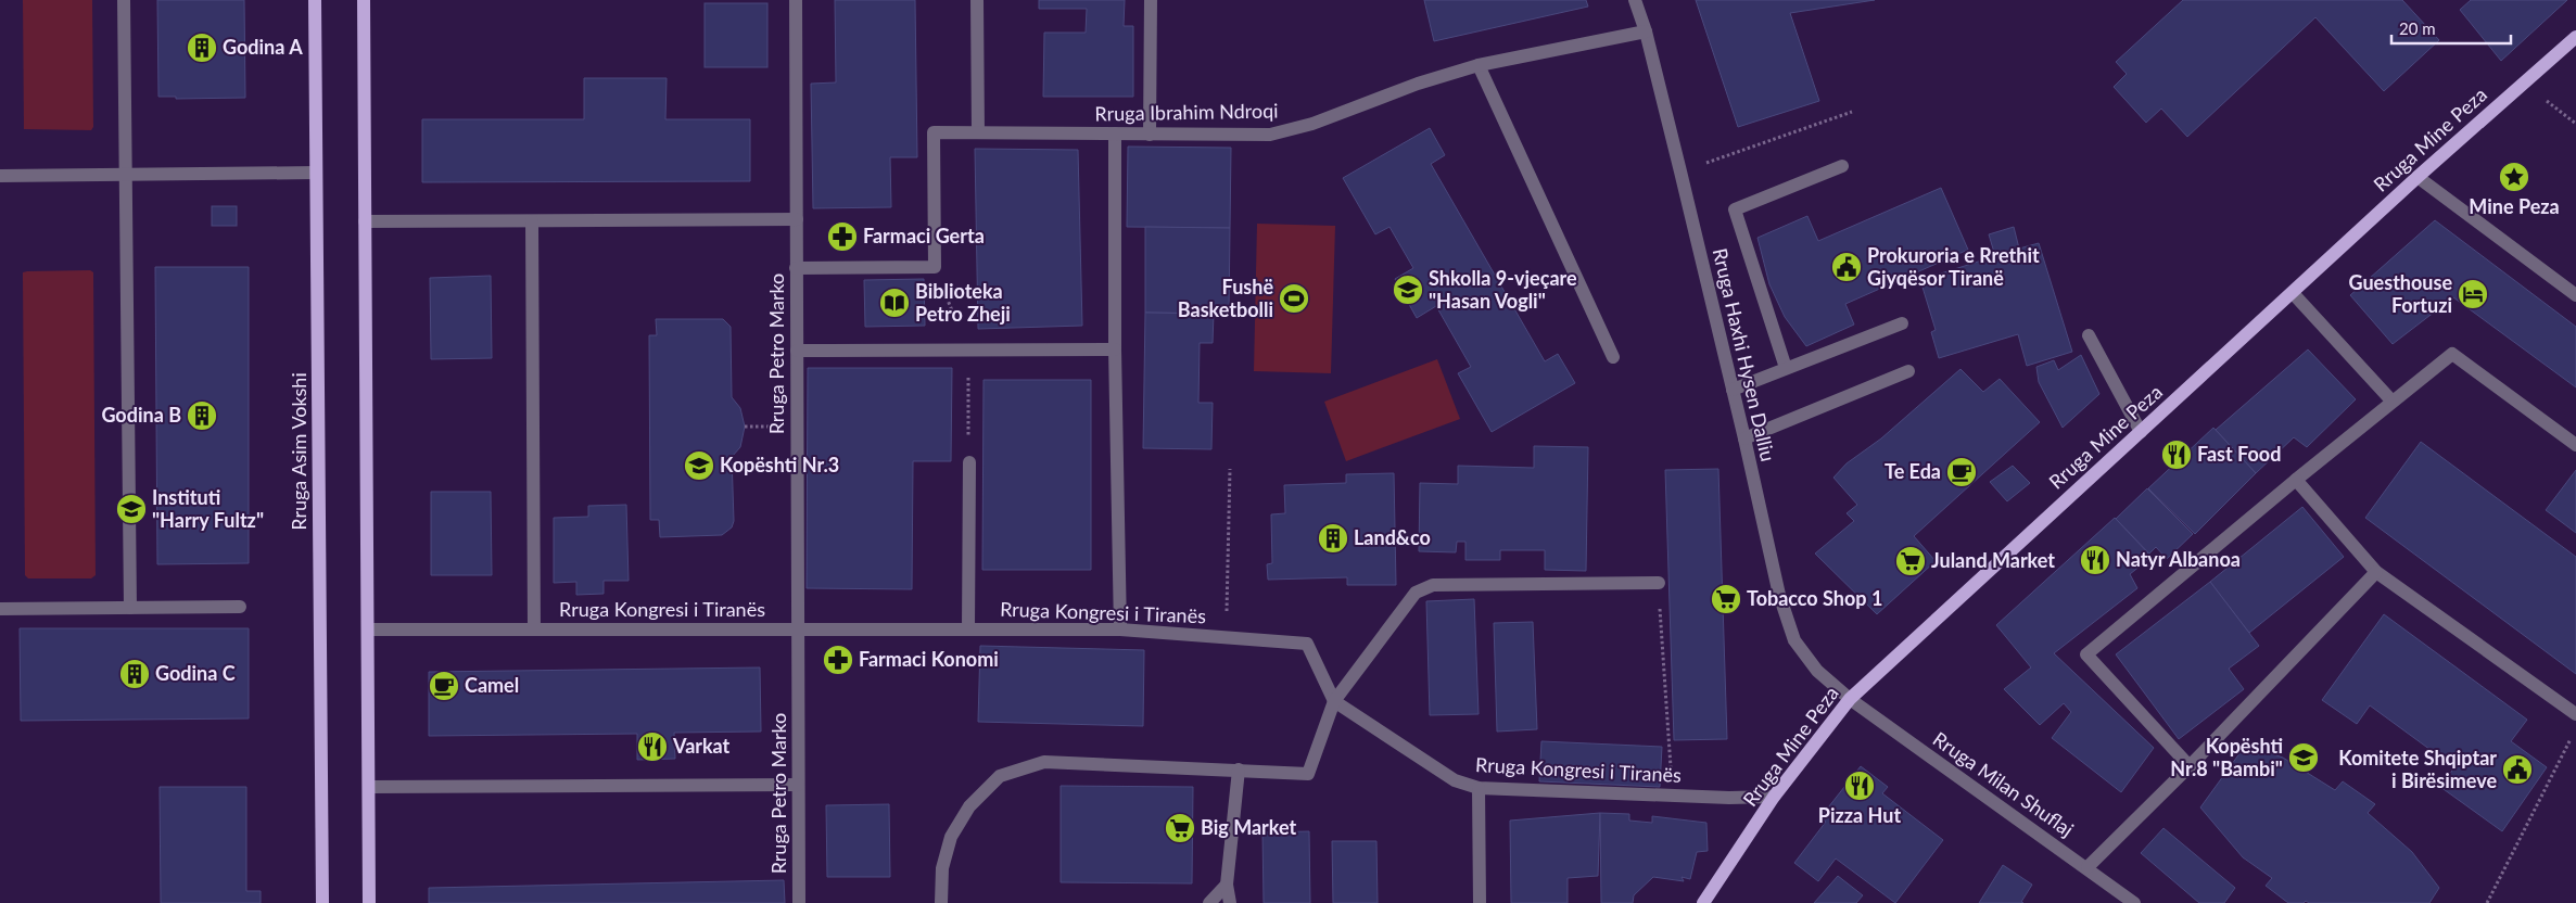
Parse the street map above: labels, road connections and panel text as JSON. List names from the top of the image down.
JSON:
{
  "streets": {
    "main road": ["Rruga Mine Peza", "Rruga Asim Vokshi"],
    "street": [
      "Rruga Ibrahim Ndroqi",
      "Rruga Petro Marko",
      "Rruga Haxhi Hysen Dalliu",
      "Rruga Kongresi i Tiranës",
      "Rruga Milan Shuflaj"
    ]
  },
  "crossings": [
    ["Rruga Ibrahim Ndroqi", "Rruga Haxhi Hysen Dalliu"],
    ["Rruga Mine Peza", "Rruga Haxhi Hysen Dalliu"],
    ["Rruga Mine Peza", "Rruga Kongresi i Tiranës"],
    ["Rruga Mine Peza", "Rruga Milan Shuflaj"],
    ["Rruga Petro Marko", "Rruga Kongresi i Tiranës"],
    ["Rruga Haxhi Hysen Dalliu", "Rruga Milan Shuflaj"]
  ],
  "places": {
    "building": [
      "Godina A",
      "Godina B",
      "Land&co",
      "Godina C"
    ],
    "place": ["Mine Peza"],
    "pharmacy": ["Farmaci Gerta", "Farmaci Konomi"],
    "public building": ["Prokuroria e Rrethit Gjyqësor Tiranë", "Komitete Shqiptar i Birësimeve"],
    "school or university": [
      "Shkolla 9-vjeçare \"Hasan Vogli\"",
      "Kopështi Nr.3",
      "Instituti \"Harry Fultz\"",
      "Kopështi Nr.8 \"Bambi\""
    ],
    "hotel": ["Guesthouse Fortuzi"],
    "sports": ["Fushë Basketbolli"],
    "library": ["Biblioteka Petro Zheji"],
    "restaurant": [
      "Fast Food",
      "Natyr Albanoa",
      "Varkat",
      "Pizza Hut"
    ],
    "cafe": ["Te Eda", "Camel"],
    "supermarket": ["Juland Market", "Tobacco Shop 1", "Big Market"]
  },
  "scale_bar": "20 m"
}
